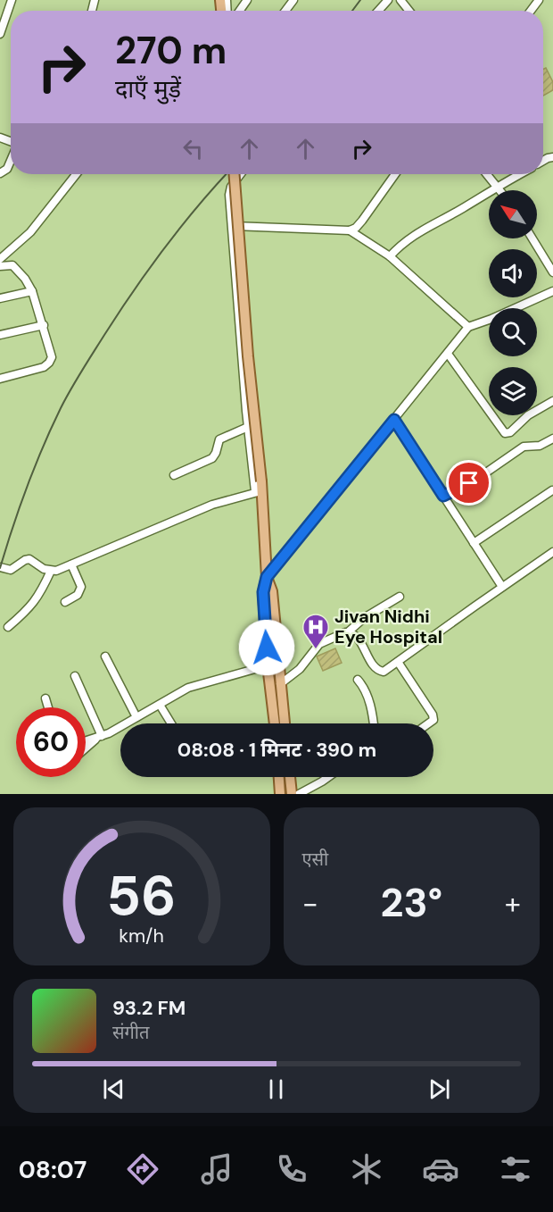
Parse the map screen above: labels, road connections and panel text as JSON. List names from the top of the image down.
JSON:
{
  "places": {
    "hospital": ["Jivan Nidhi Eye Hospital"]
  },
  "north": "top left",
  "page": {
    "turn": ["270 m", "दाएँ मुड़ें"],
    "limit": "60",
    "trip": "08:08 · 1 मिनट · 390 m",
    "tile": "एसी",
    "heat": ["−", "23°", "+"],
    "song": ["93.2 FM", "संगीत"],
    "tabs": "08:07",
    "gauge": ["56", "km/h"]
  }
}
